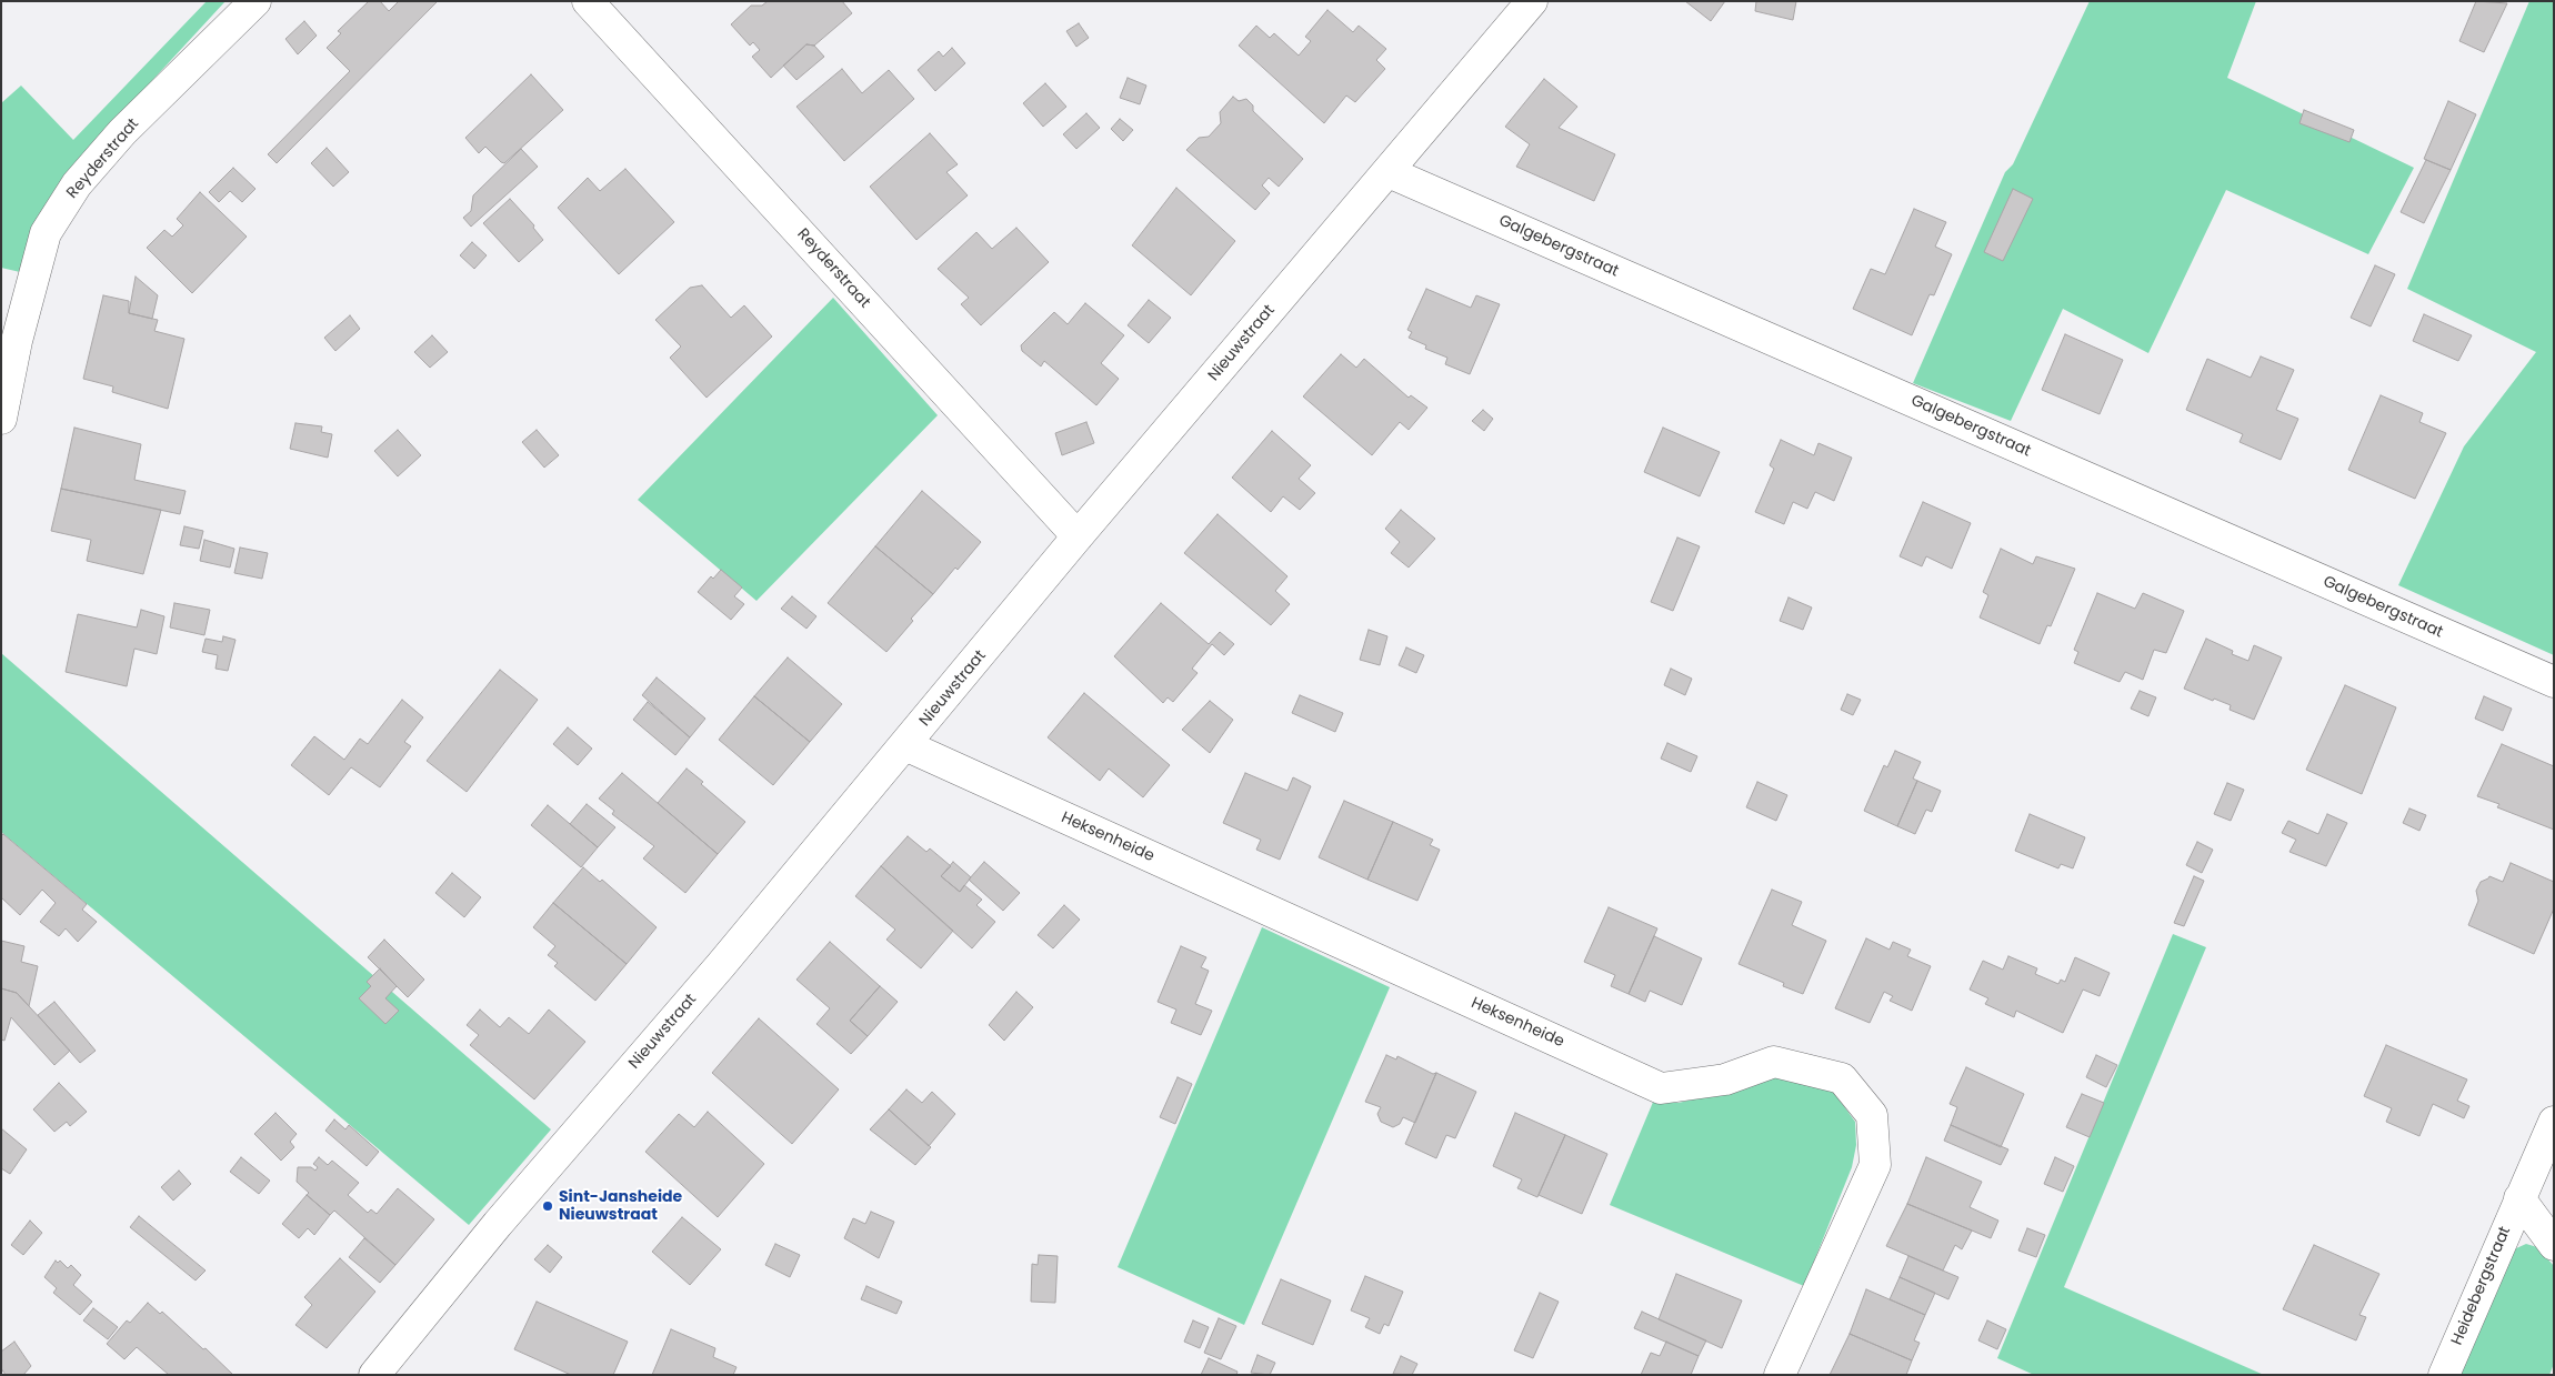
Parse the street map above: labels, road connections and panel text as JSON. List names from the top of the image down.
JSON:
{
  "streets": {
    "street": [
      "Reyderstraat",
      "Galgebergstraat",
      "Nieuwstraat",
      "Heksenheide",
      "Heidebergstraat"
    ]
  },
  "crossings": [
    ["Reyderstraat", "Nieuwstraat"],
    ["Galgebergstraat", "Nieuwstraat"],
    ["Nieuwstraat", "Heksenheide"]
  ],
  "places": ["Sint-Jansheide Nieuwstraat"]
}
